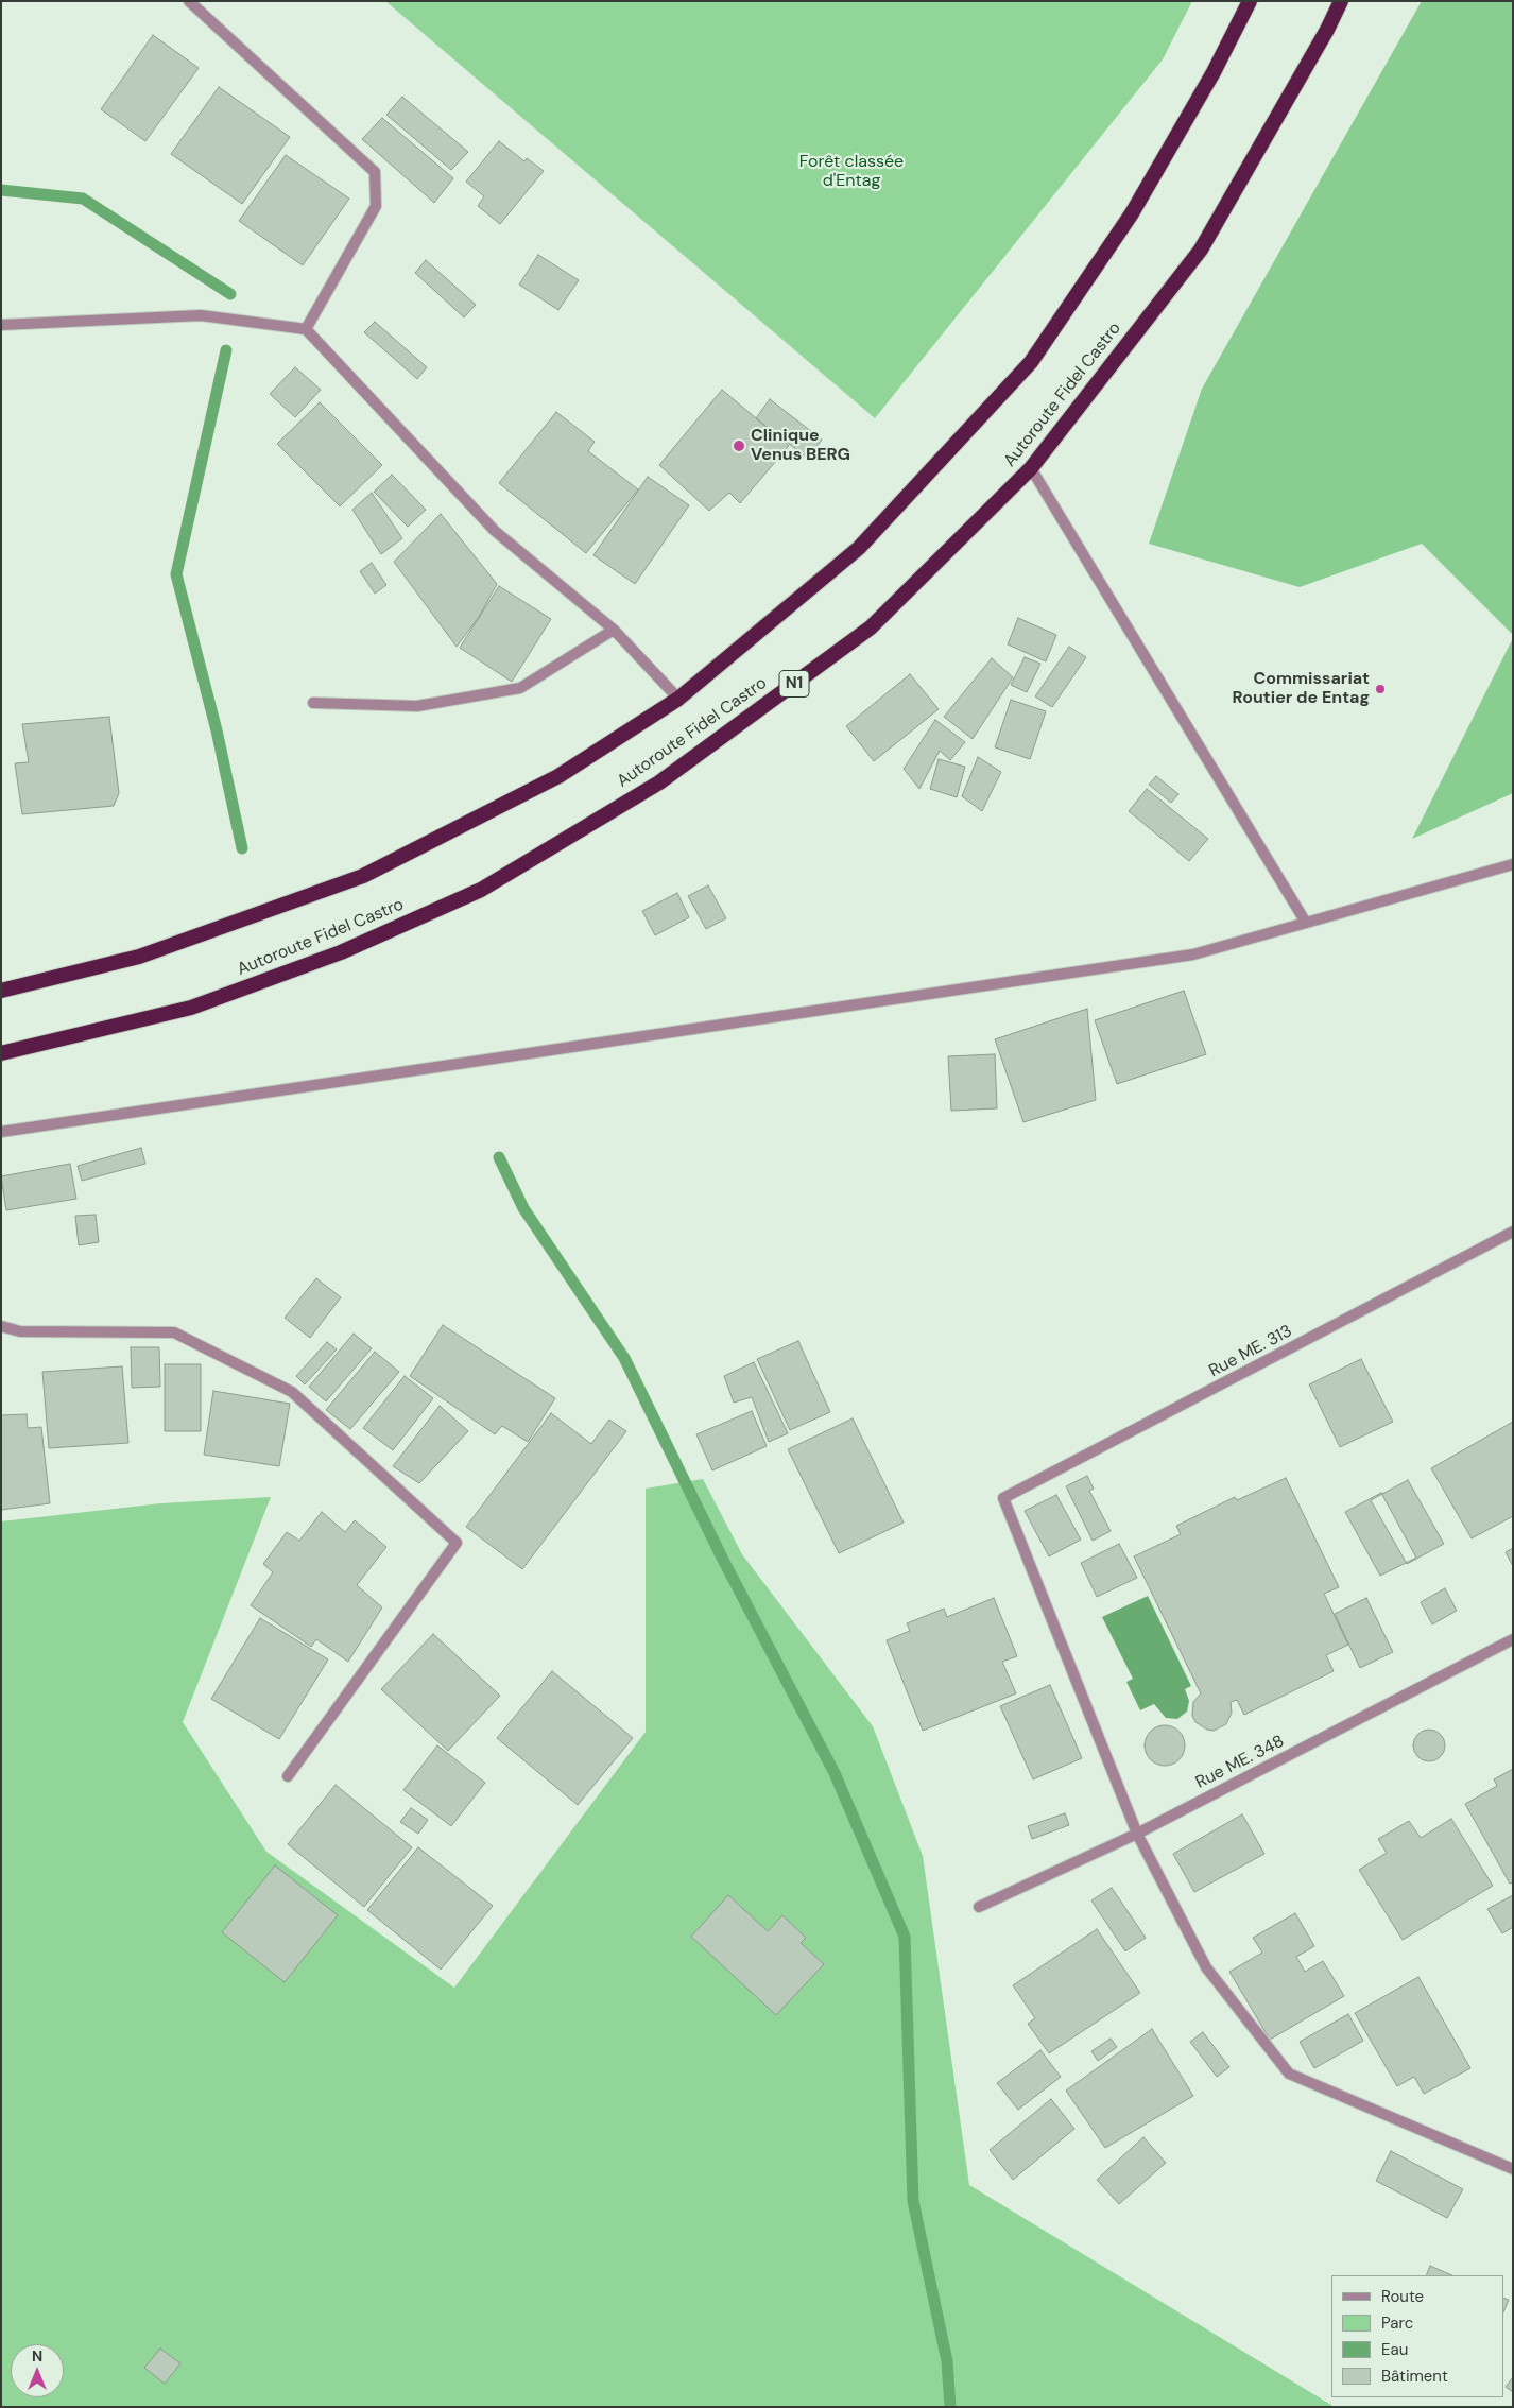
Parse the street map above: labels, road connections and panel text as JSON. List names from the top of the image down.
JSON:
{
  "streets": {
    "highway": ["Autoroute Fidel Castro", "N1"],
    "street": ["Rue ME. 313", "Rue ME. 348"]
  },
  "crossings": [
    ["Rue ME. 313", "Rue ME. 348"]
  ],
  "parks": ["Forêt classée d'Entag"],
  "places": ["Clinique Venus BERG", "Commissariat Routier de Entag"],
  "legend": [
    "Route",
    "Parc",
    "Eau",
    "Bâtiment"
  ],
  "north": "top"
}
